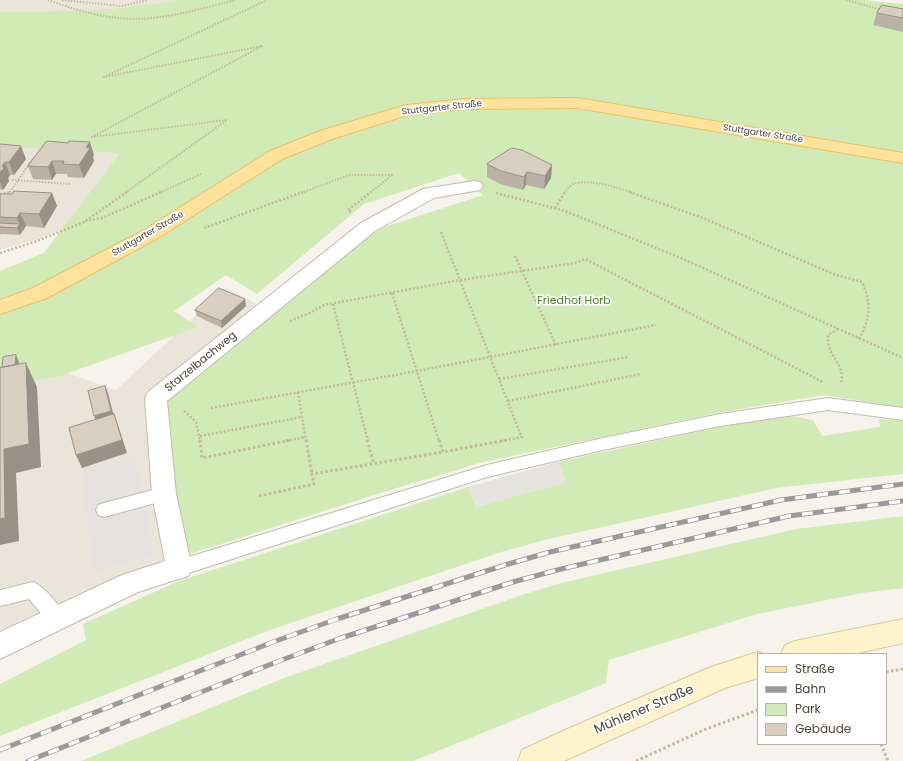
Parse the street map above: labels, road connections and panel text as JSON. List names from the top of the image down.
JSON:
{
  "streets": {
    "main road": ["Stuttgarter Straße", "Mühlener Straße"],
    "street": ["Starzelbachweg"]
  },
  "parks": ["Friedhof Horb"],
  "legend": [
    "Straße",
    "Bahn",
    "Park",
    "Gebäude"
  ]
}
